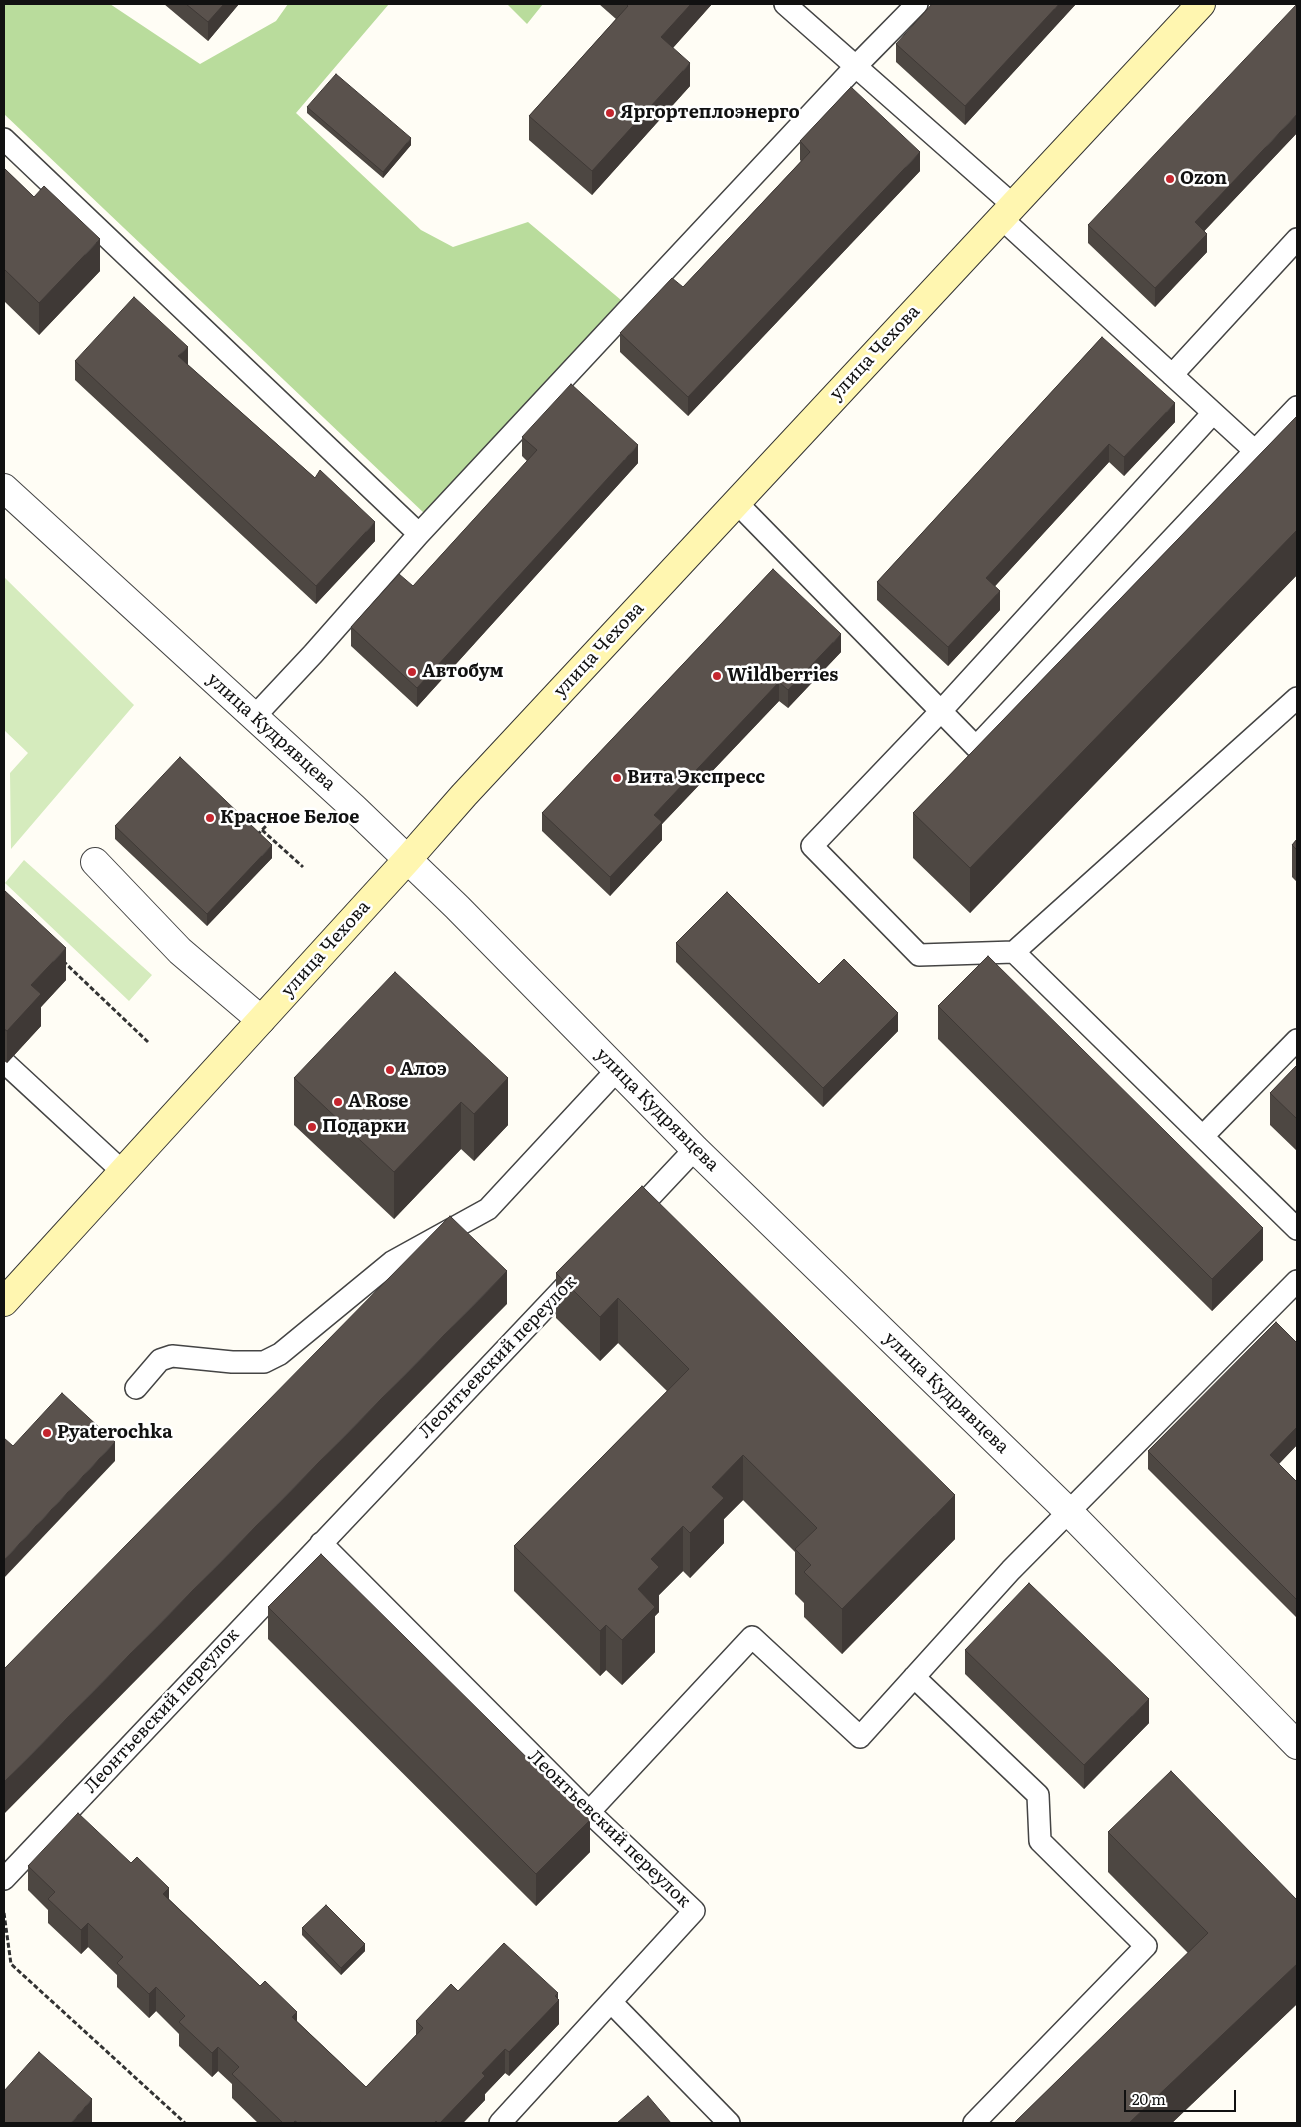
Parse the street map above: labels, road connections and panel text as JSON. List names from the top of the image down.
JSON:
{
  "streets": {
    "street": ["улица Чехова", "улица Кудрявцева"],
    "lane": ["Леонтьевский переулок"]
  },
  "crossings": [
    ["улица Чехова", "улица Кудрявцева"]
  ],
  "places": [
    "Яргортеплоэнерго",
    "Ozon",
    "Автобум",
    "Wildberries",
    "Вита Экспресс",
    "Красное Белое",
    "Алоэ",
    "A Rose",
    "Подарки",
    "Pyaterochka"
  ],
  "scale_bar": "20 m"
}
